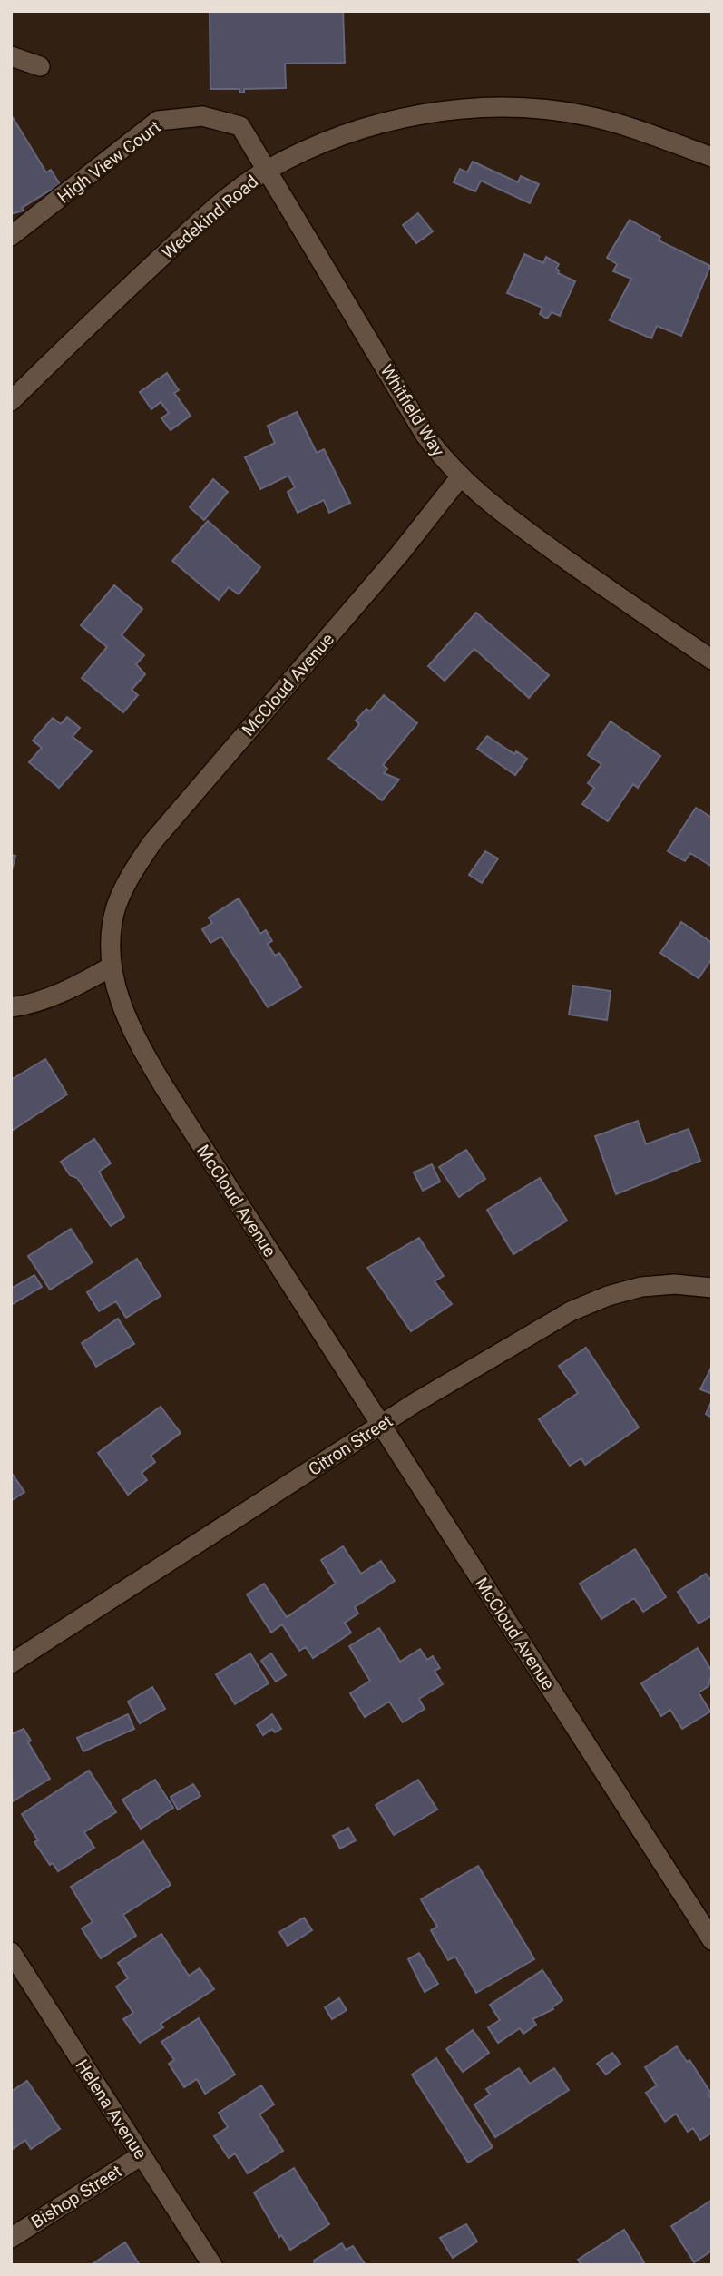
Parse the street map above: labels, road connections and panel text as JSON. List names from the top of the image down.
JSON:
{
  "streets": {
    "street": [
      "High View Court",
      "Wedekind Road",
      "Whitfield Way",
      "McCloud Avenue",
      "Citron Street",
      "Helena Avenue",
      "Bishop Street"
    ]
  },
  "crossings": [
    ["High View Court", "Wedekind Road"],
    ["High View Court", "Whitfield Way"],
    ["Wedekind Road", "Whitfield Way"],
    ["Whitfield Way", "McCloud Avenue"],
    ["McCloud Avenue", "Citron Street"],
    ["Helena Avenue", "Bishop Street"]
  ]
}
